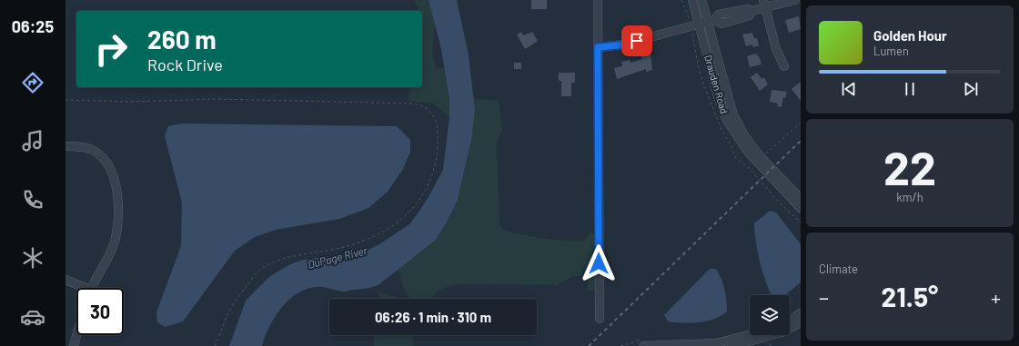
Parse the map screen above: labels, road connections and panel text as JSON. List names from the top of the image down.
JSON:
{
  "streets": {
    "street": ["Drauden Road"]
  },
  "water": ["DuPage River"],
  "page": {
    "tabs": "06:25",
    "turn": ["260 m", "Rock Drive"],
    "song": ["Golden Hour", "Lumen"],
    "tile": [
      ["22", "km/h"],
      "Climate"
    ],
    "heat": ["−", "21.5°", "+"],
    "limit": "30",
    "trip": "06:26 · 1 min · 310 m"
  }
}
